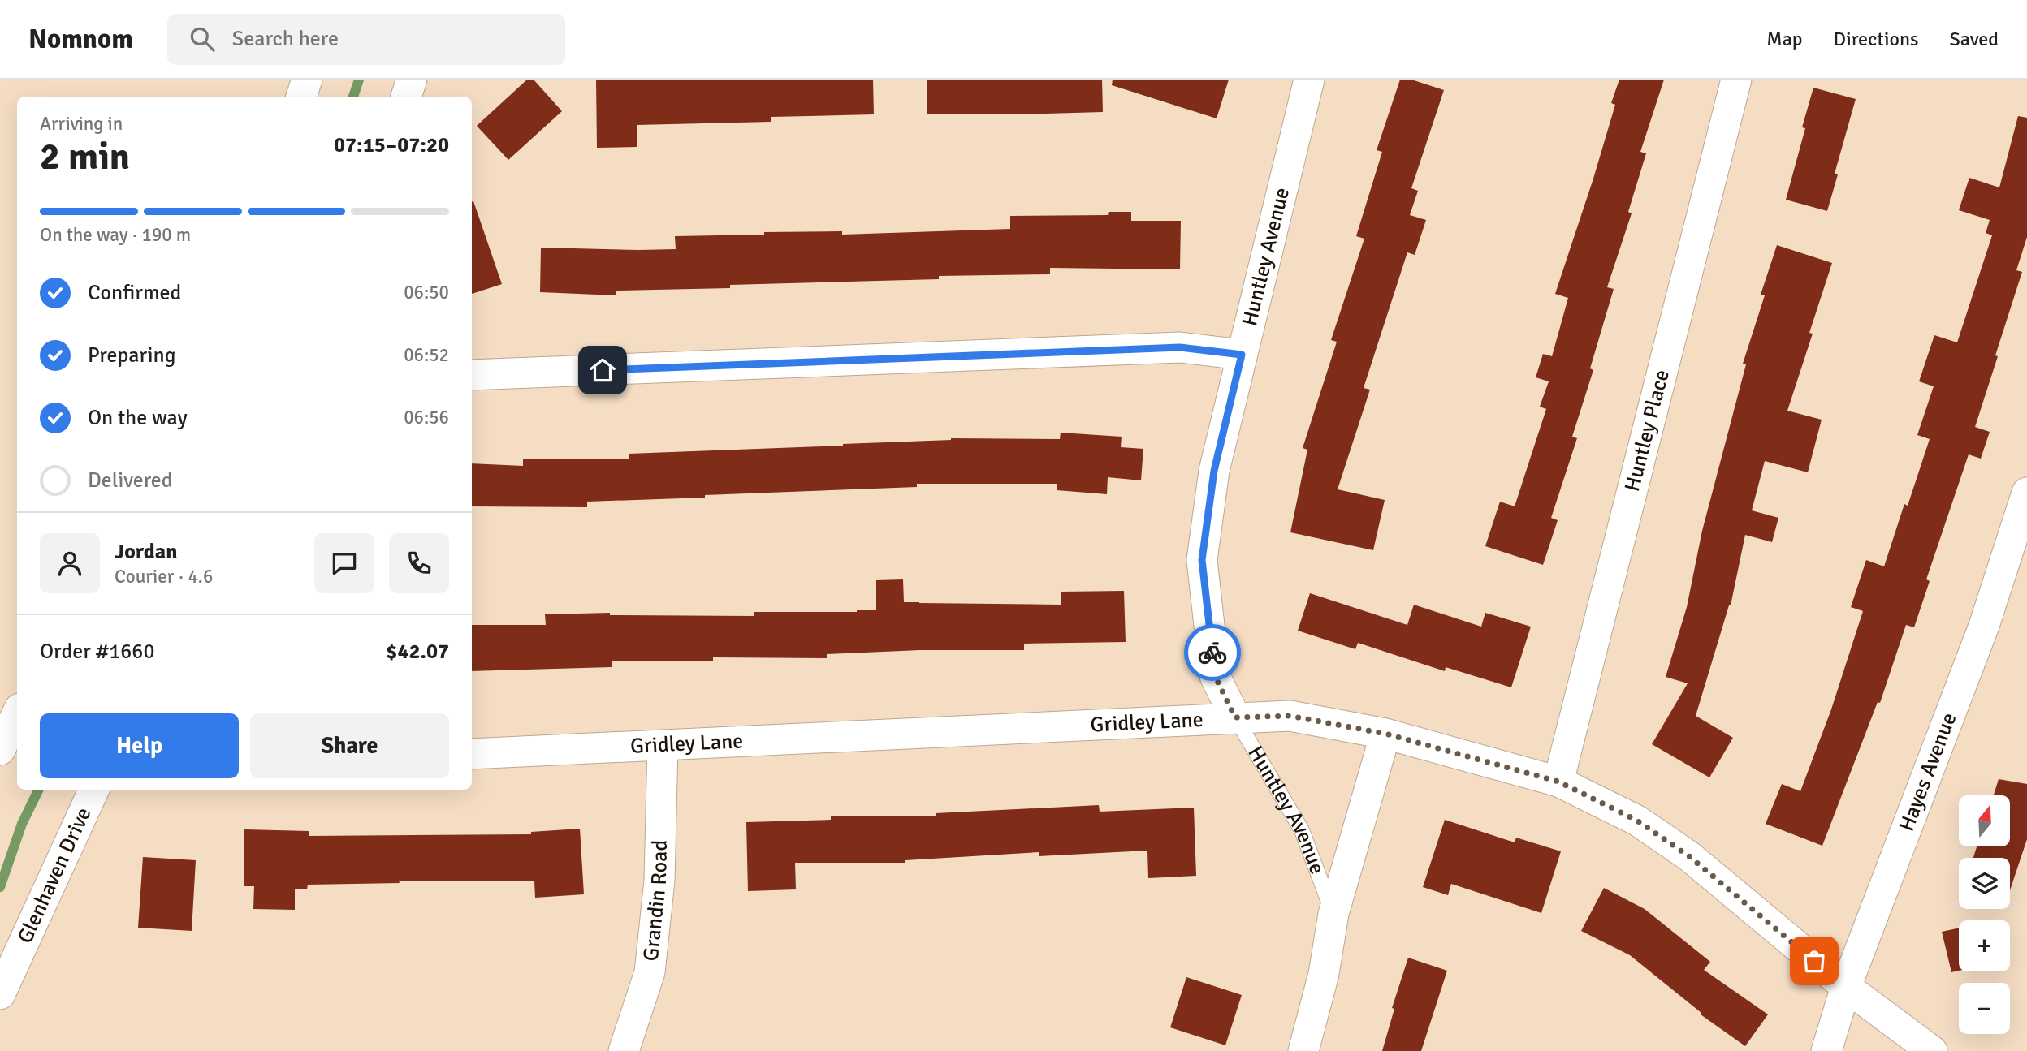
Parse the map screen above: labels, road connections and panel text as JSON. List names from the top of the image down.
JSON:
{
  "streets": {
    "street": [
      "Huntley Avenue",
      "Huntley Place",
      "Gridley Lane",
      "Hayes Avenue",
      "Glenhaven Drive",
      "Grandin Road"
    ]
  },
  "crossings": [
    ["Huntley Avenue", "Gridley Lane"],
    ["Huntley Place", "Gridley Lane"],
    ["Gridley Lane", "Hayes Avenue"],
    ["Gridley Lane", "Grandin Road"]
  ],
  "north": "top",
  "page": {
    "header": "Nomnom",
    "search": "Search here",
    "nav": ["Map", "Directions", "Saved"],
    "heading": ["2 min", "Arriving in", "07:15–07:20"],
    "panel": [
      "Jordan",
      "Courier · 4.6",
      "Order #1660",
      "$42.07"
    ],
    "bar": "On the way · 190 m",
    "list": [
      ["Confirmed", "06:50"],
      ["Preparing", "06:52"],
      ["On the way", "06:56"],
      "Delivered"
    ],
    "buttons": ["Help", "Share"],
    "map_buttons": ["+", "−"]
  }
}
